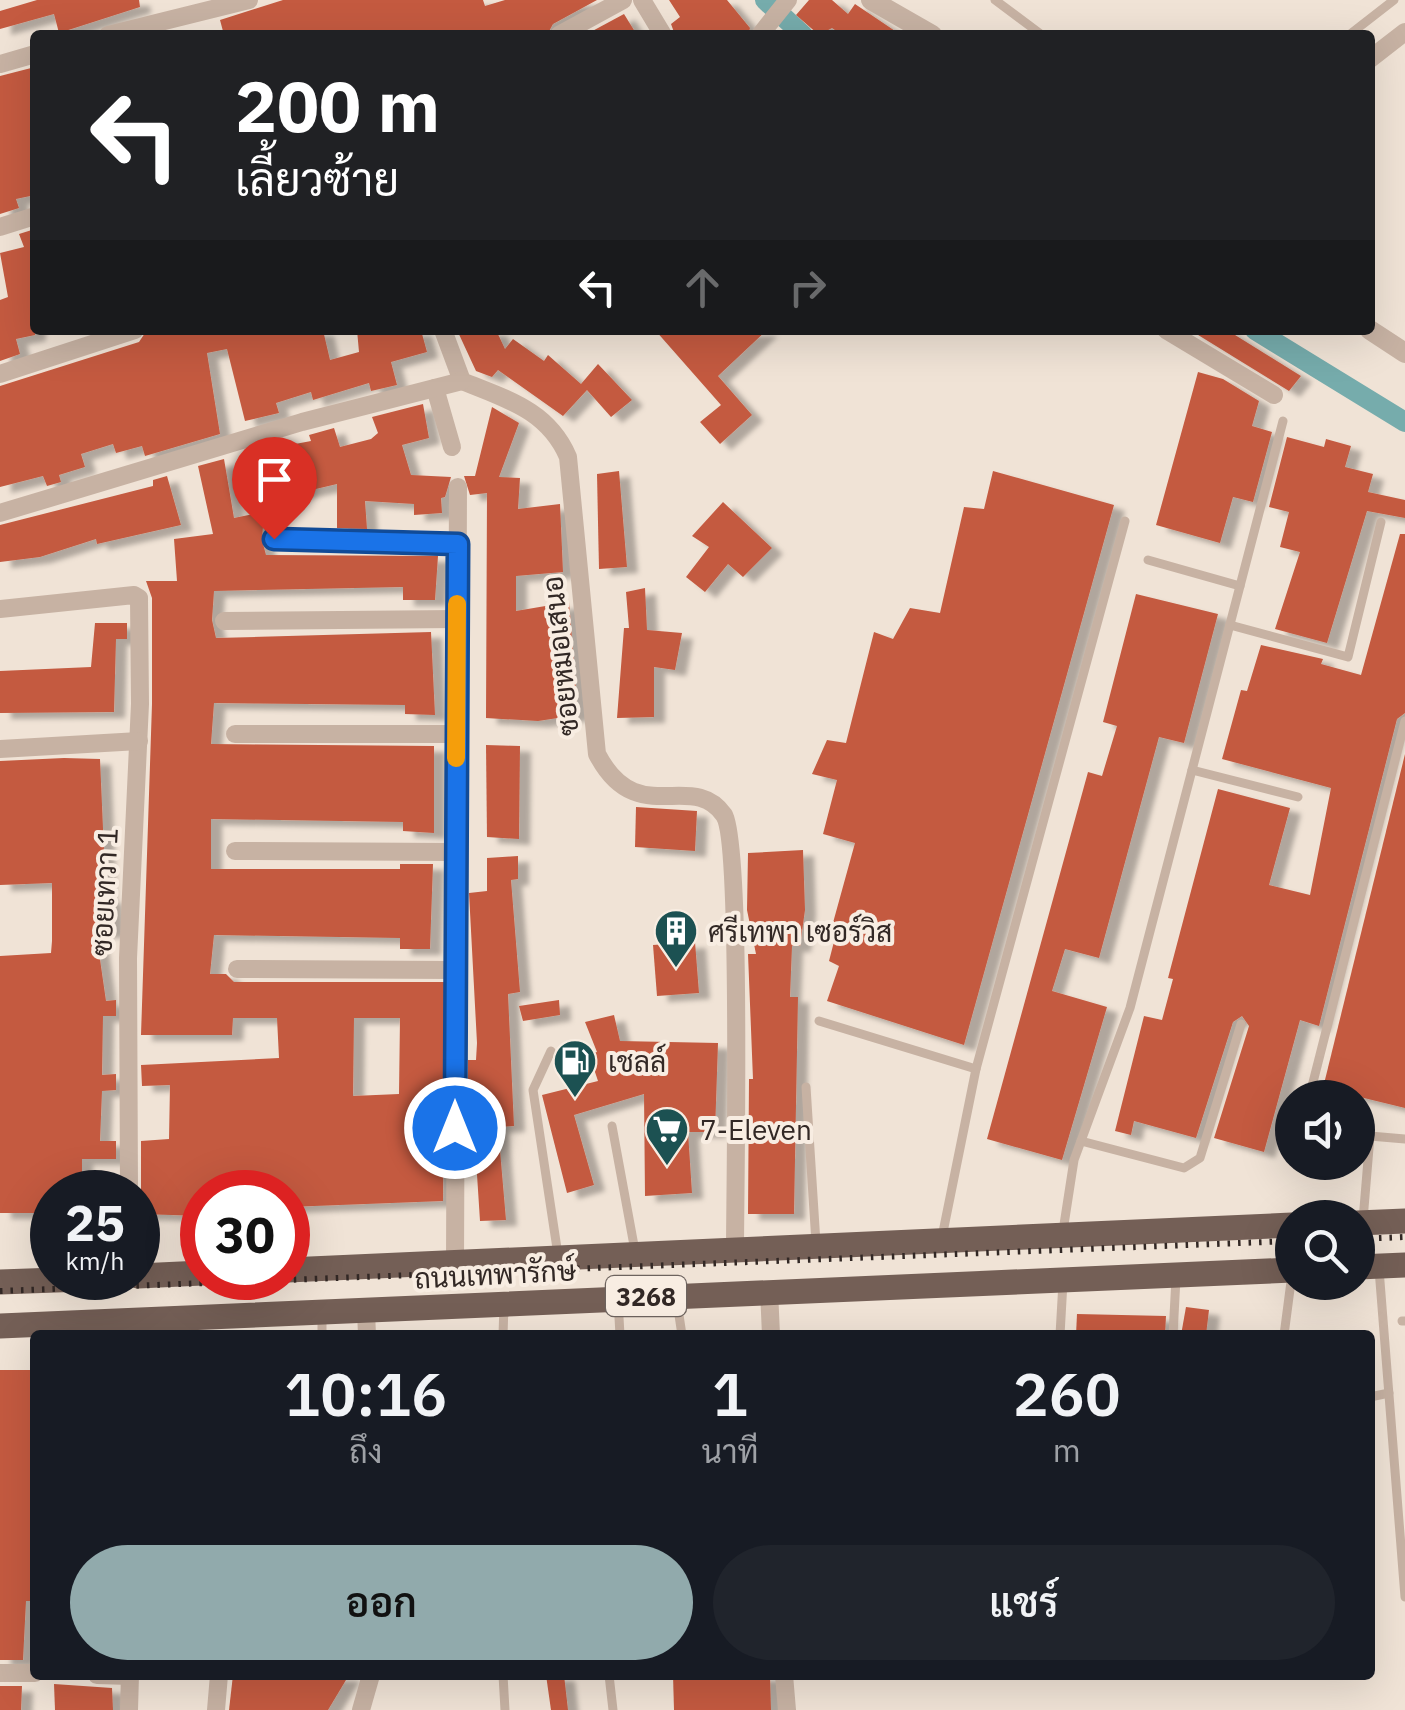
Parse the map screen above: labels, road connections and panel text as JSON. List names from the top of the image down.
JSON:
{
  "streets": {
    "main road": ["ถนนเทพารักษ์", "3268"],
    "street": ["ซอยหมอเสนอ", "ซอยเทวา 1"]
  },
  "crossings": [
    ["ซอยหมอเสนอ", "ถนนเทพารักษ์"]
  ],
  "places": {
    "building": ["ศรีเทพา เซอร์วิส"],
    "fuel station": ["เชลล์"],
    "supermarket": ["7-Eleven"]
  },
  "page": {
    "turn": ["200 m", "เลี้ยวซ้าย"],
    "speed": "25 km/h",
    "limit": "30",
    "eta": [
      "10:16",
      "ถึง",
      "1",
      "นาที",
      "260",
      "m"
    ],
    "buttons": ["ออก", "แชร์"]
  }
}
